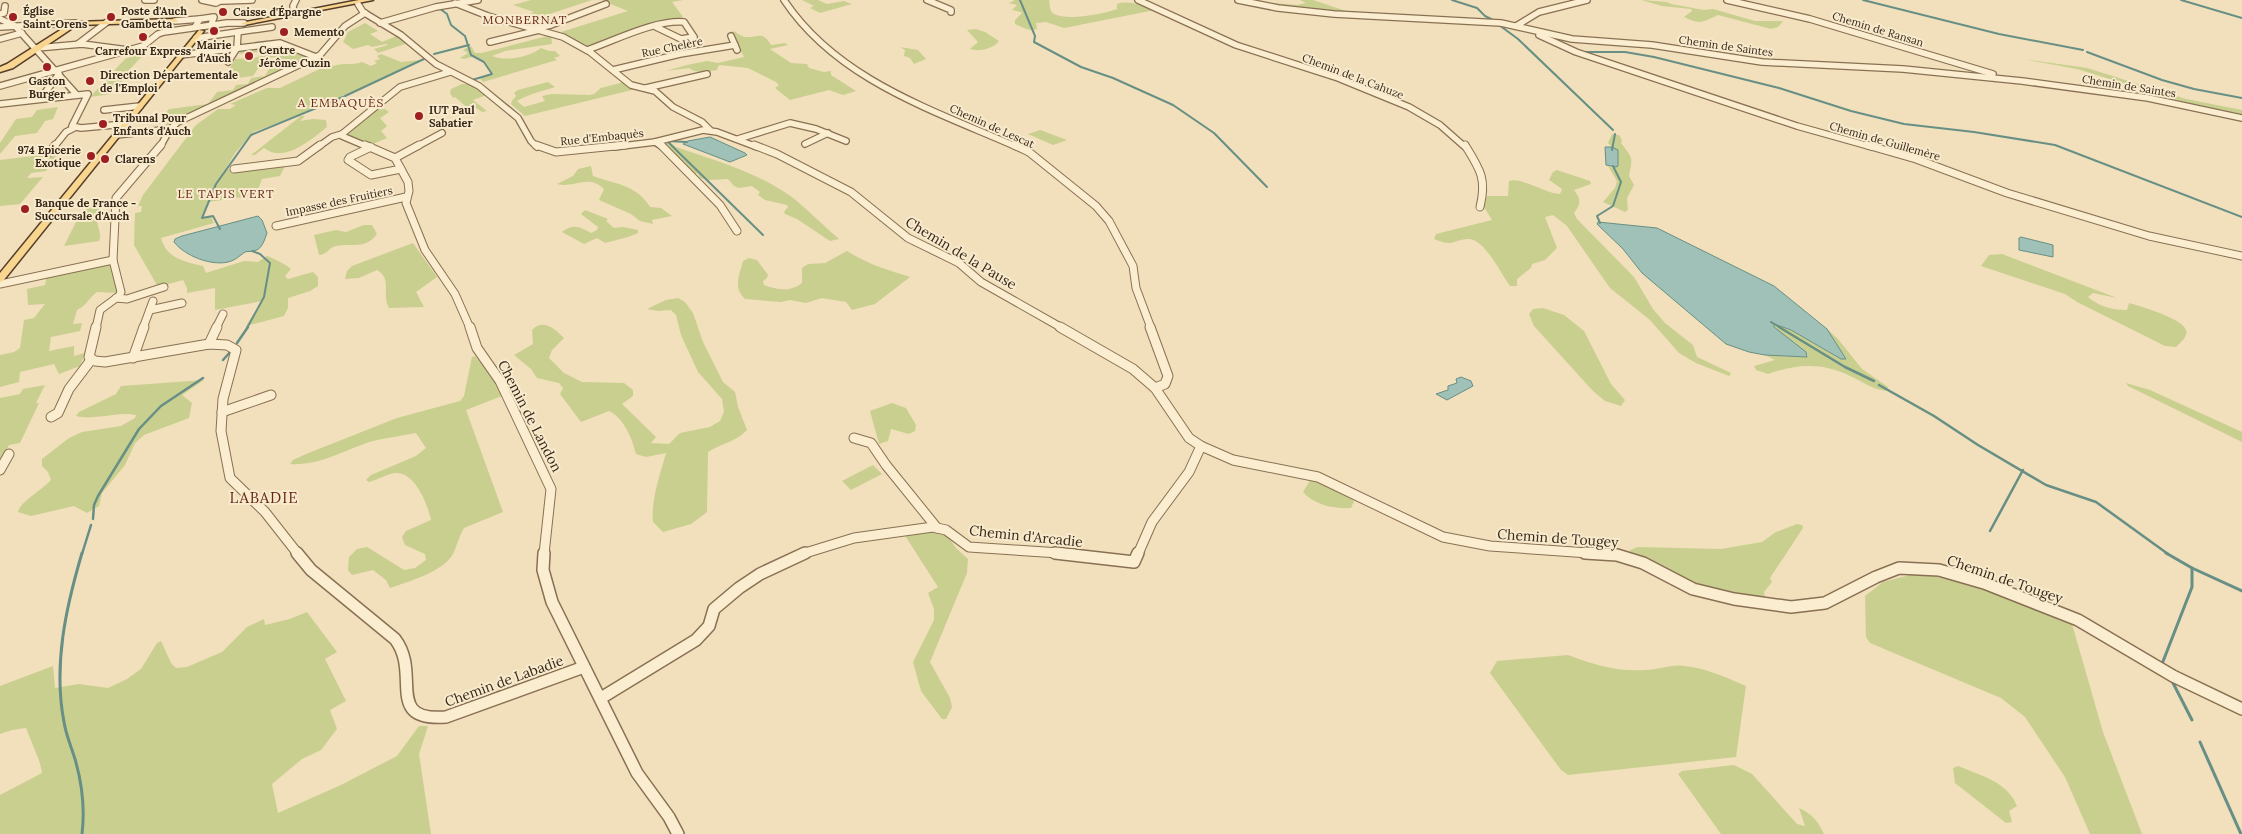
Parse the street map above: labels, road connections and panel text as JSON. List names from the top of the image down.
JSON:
{
  "streets": {
    "street": [
      "Chemin de Ransan",
      "Chemin de Saintes",
      "Rue Chelère",
      "Chemin de la Cahuze",
      "Chemin de Lescat",
      "Rue d'Embaquès",
      "Chemin de Guillemère",
      "Impasse des Fruitiers",
      "Chemin de la Pause",
      "Chemin de Landon",
      "Chemin d'Arcadie",
      "Chemin de Tougey",
      "Chemin de Labadie"
    ]
  },
  "crossings": [
    ["Chemin de Ransan", "Chemin de Saintes"],
    ["Chemin de Saintes", "Chemin de Guillemère"],
    ["Chemin de Lescat", "Chemin de la Pause"],
    ["Rue d'Embaquès", "Chemin de la Pause"],
    ["Impasse des Fruitiers", "Chemin de Landon"],
    ["Chemin de la Pause", "Chemin d'Arcadie"],
    ["Chemin de la Pause", "Chemin de Tougey"],
    ["Chemin de Landon", "Chemin de Labadie"],
    ["Chemin d'Arcadie", "Chemin de Tougey"]
  ],
  "districts": [
    "MONBERNAT",
    "A EMBAQUÈS",
    "LE TAPIS VERT",
    "LABADIE"
  ],
  "places": [
    "Caisse d'Épargne",
    "Église Saint-Orens",
    "Poste d'Auch Gambetta",
    "Mairie d'Auch",
    "Memento",
    "Carrefour Express",
    "Centre Jérôme Cuzin",
    "Gaston Burger",
    "Direction Départementale de l'Emploi",
    "IUT Paul Sabatier",
    "Tribunal Pour Enfants d'Auch",
    "974 Epicerie Exotique",
    "Clarens",
    "Banque de France - Succursale d'Auch"
  ]
}
